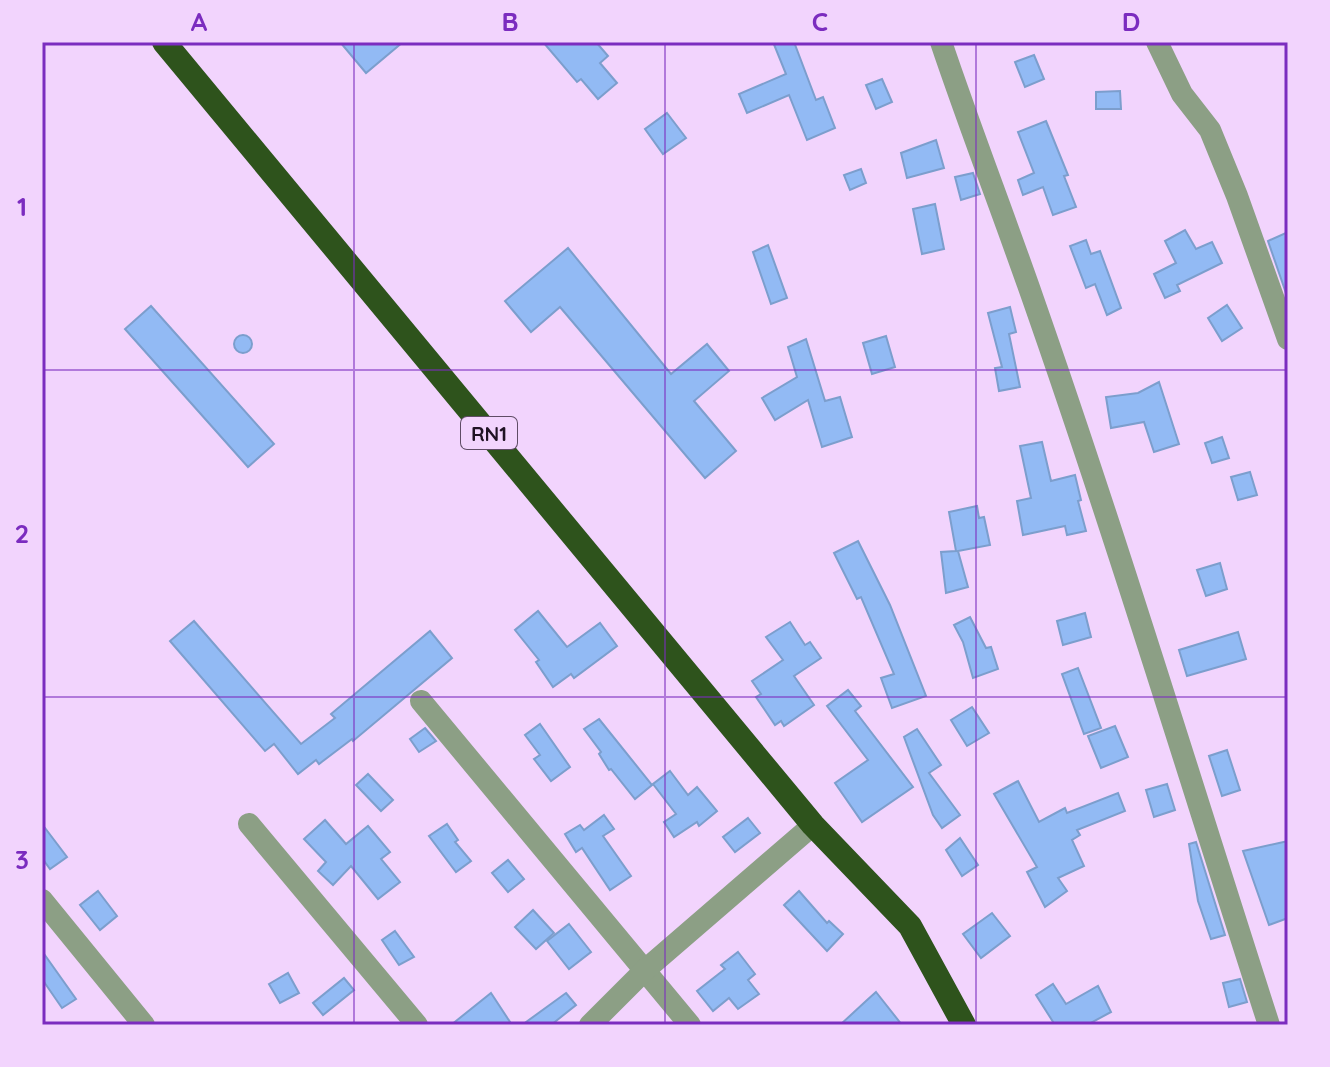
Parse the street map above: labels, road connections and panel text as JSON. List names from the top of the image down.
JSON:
{
  "streets": {
    "highway": ["RN1"]
  },
  "grid": {
    "columns": [
      "A",
      "B",
      "C",
      "D"
    ],
    "rows": ["1", "2", "3"]
  }
}
